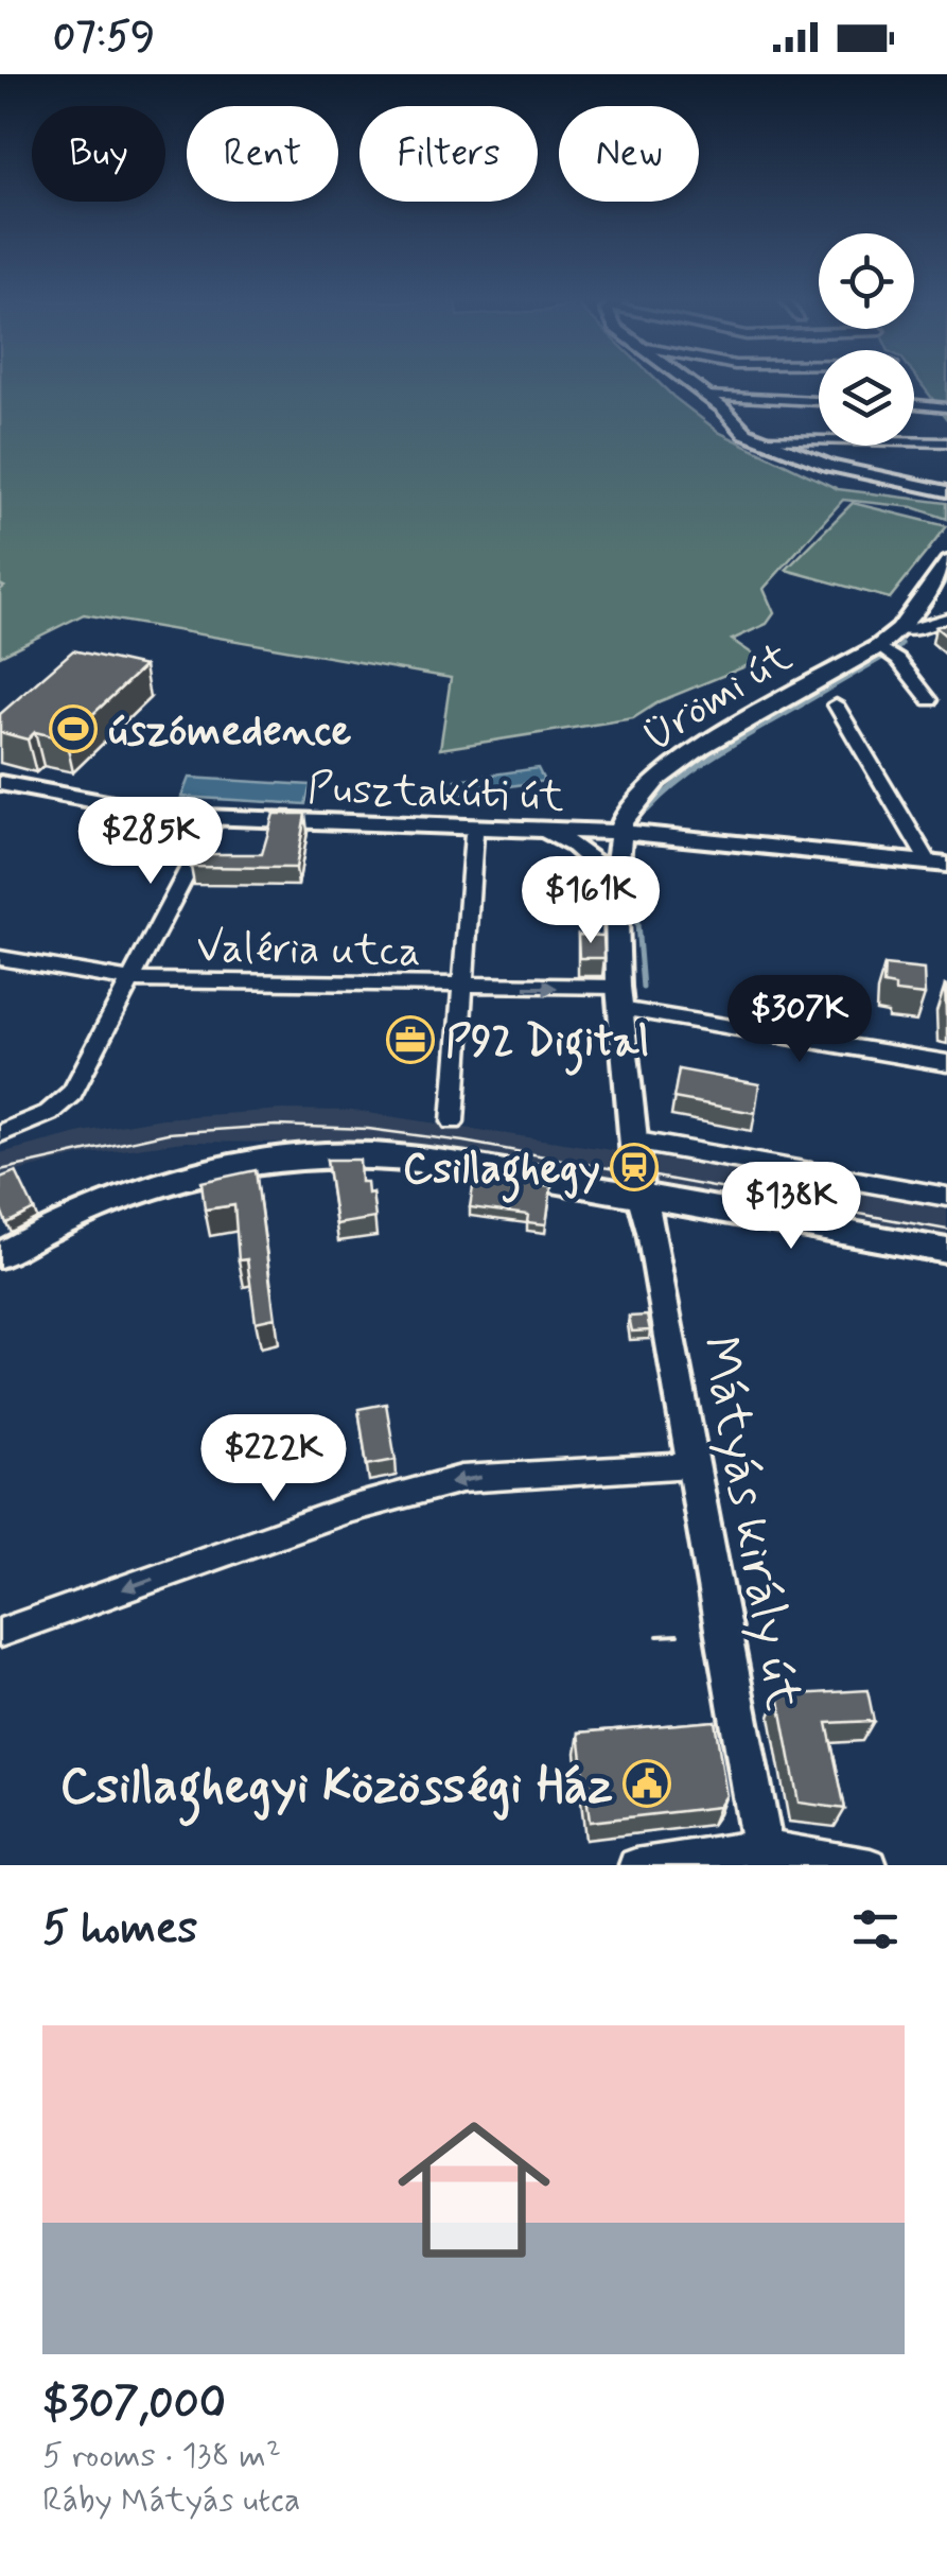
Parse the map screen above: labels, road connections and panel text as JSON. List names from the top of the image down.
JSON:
{
  "streets": {
    "street": [
      "Ürömi út",
      "Pusztakúti út",
      "Valéria utca",
      "Mátyás király út"
    ]
  },
  "crossings": [
    ["Ürömi út", "Pusztakúti út"],
    ["Ürömi út", "Valéria utca"],
    ["Ürömi út", "Mátyás király út"]
  ],
  "places": {
    "sports": ["úszómedence"],
    "office": ["P92 Digital"],
    "station": ["Csillaghegy"],
    "public building": ["Csillaghegyi Közösségi Ház"]
  },
  "page": {
    "status": "07:59",
    "chip": [
      "Buy",
      "Rent",
      "Filters",
      "New"
    ],
    "price": [
      "$285K",
      "$161K",
      "$307K",
      "$138K",
      "$222K"
    ],
    "heading": "5 homes",
    "list": [
      {
        "name": "$307,000",
        "note": "5 rooms · 138 m² · Ráby Mátyás utca"
      }
    ]
  }
}
